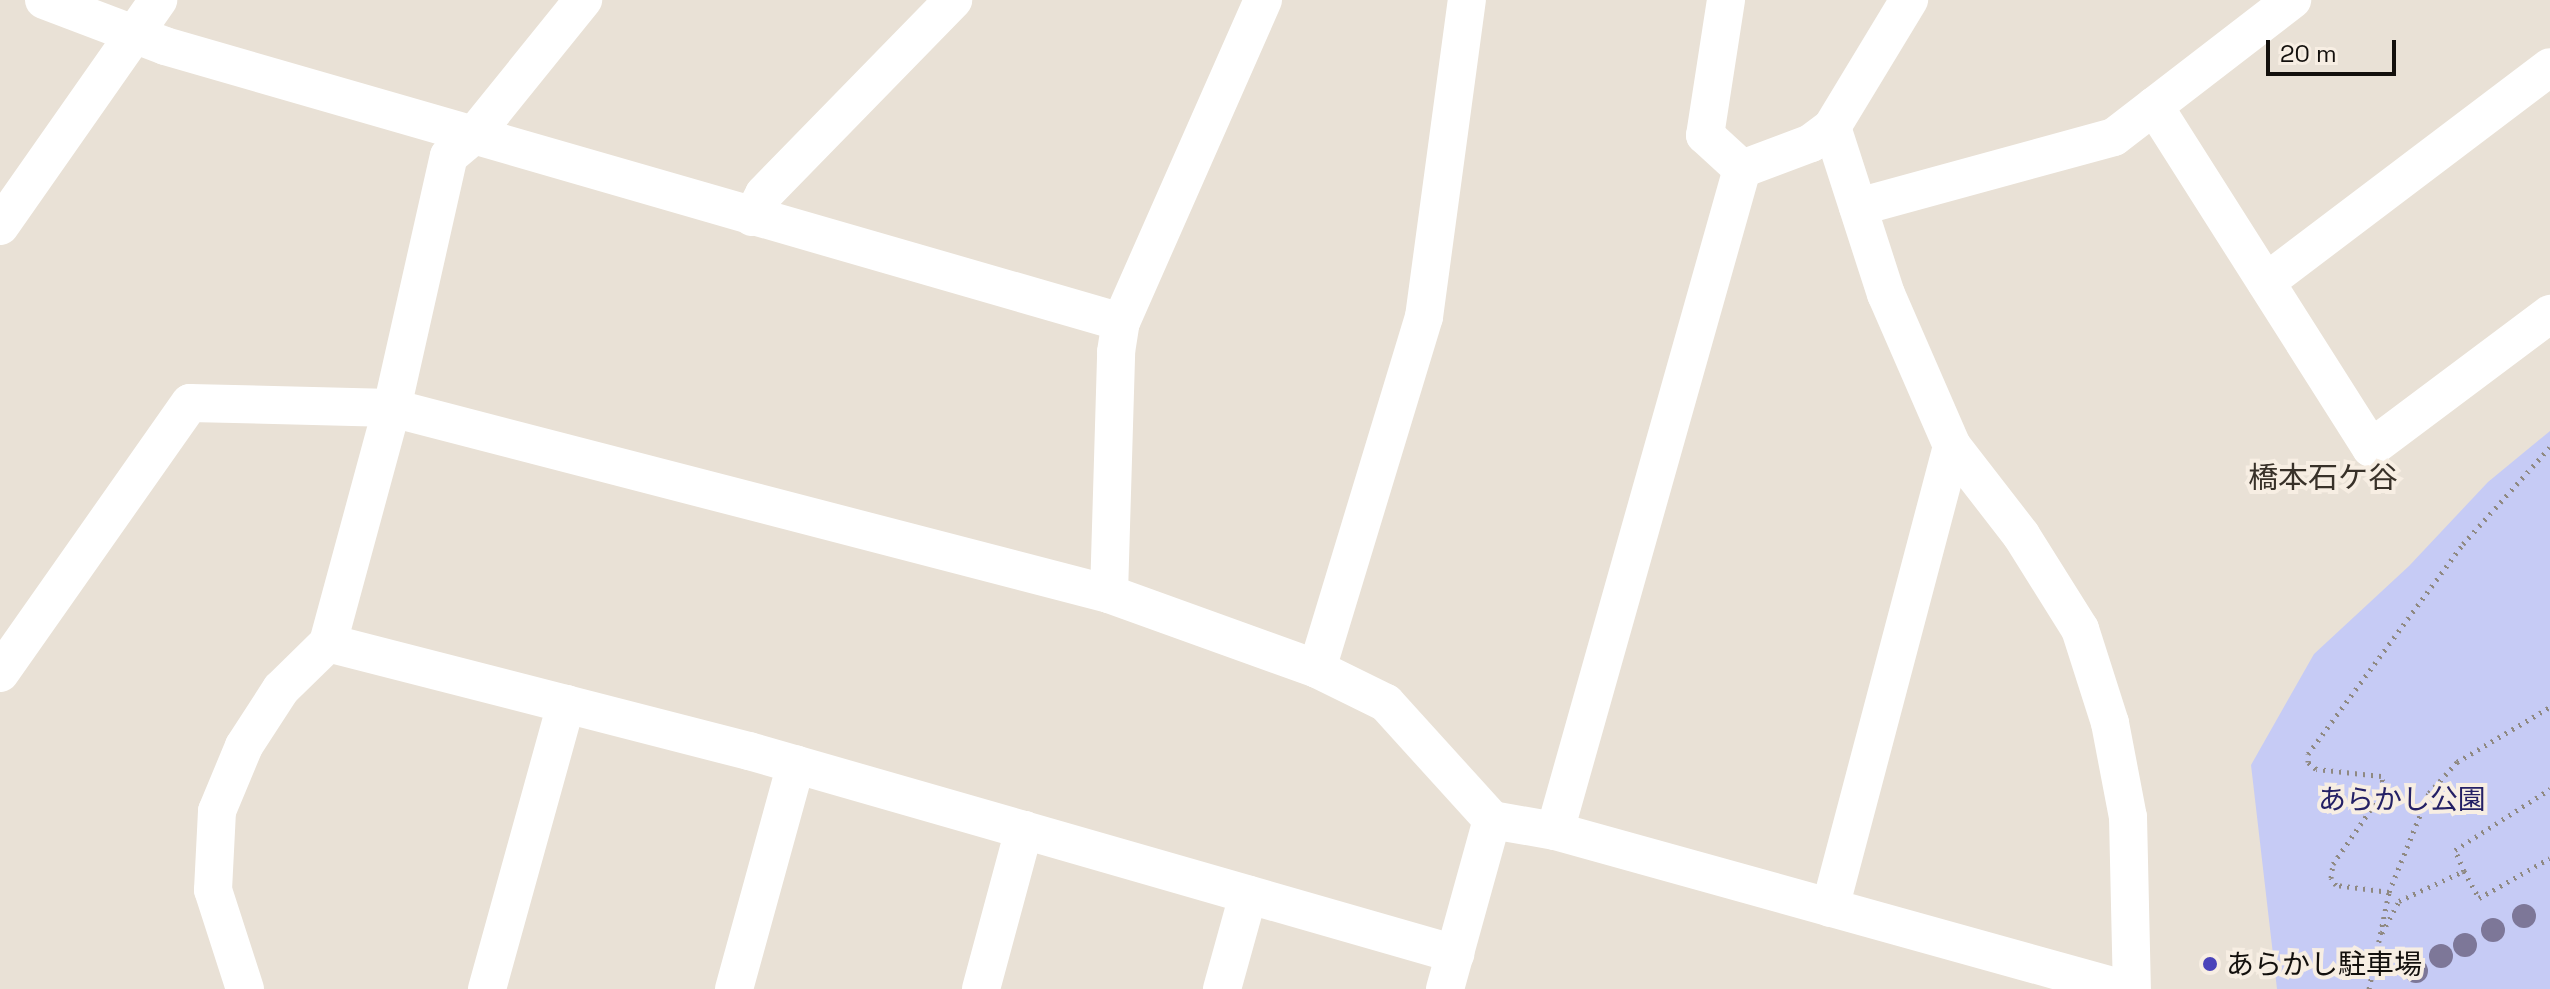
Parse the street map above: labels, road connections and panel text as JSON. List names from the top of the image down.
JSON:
{
  "districts": ["橋本石ケ谷"],
  "parks": ["あらかし公園"],
  "places": ["あらかし駐車場"],
  "scale_bar": "20 m"
}
